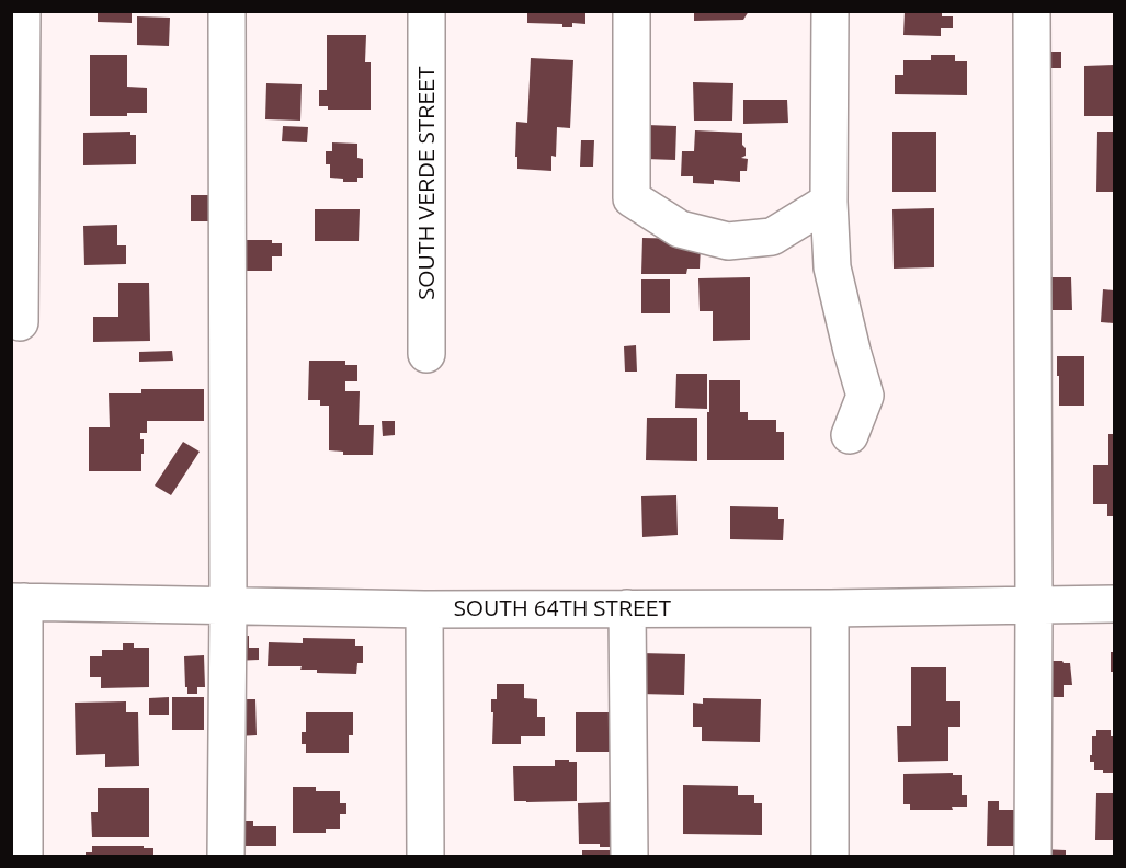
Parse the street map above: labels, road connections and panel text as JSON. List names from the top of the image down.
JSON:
{
  "streets": {
    "street": ["SOUTH VERDE STREET", "SOUTH 64TH STREET"]
  }
}
